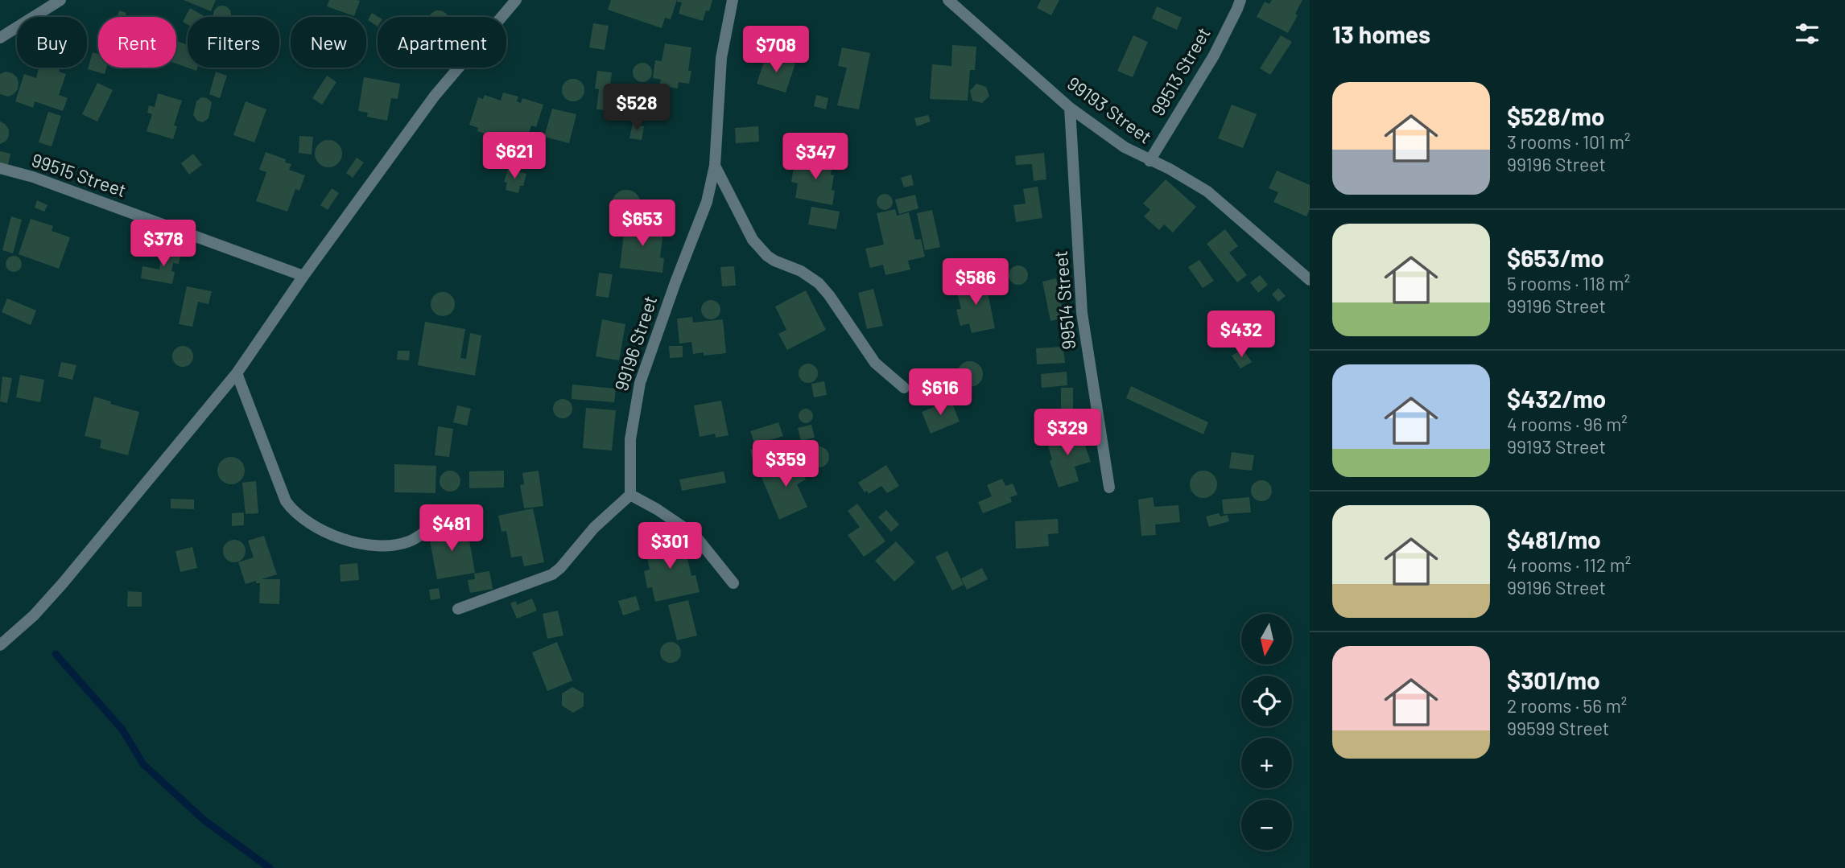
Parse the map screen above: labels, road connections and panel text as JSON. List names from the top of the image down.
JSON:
{
  "streets": {
    "street": [
      "99513 Street",
      "99193 Street",
      "99515 Street",
      "99514 Street",
      "99196 Street"
    ]
  },
  "crossings": [
    ["99513 Street", "99193 Street"],
    ["99193 Street", "99514 Street"]
  ],
  "north": "bottom",
  "page": {
    "heading": "13 homes",
    "chip": [
      "Buy",
      "Rent",
      "Filters",
      "New",
      "Apartment"
    ],
    "price": [
      "$708",
      "$528",
      "$621",
      "$347",
      "$653",
      "$378",
      "$586",
      "$432",
      "$616",
      "$329",
      "$359",
      "$481",
      "$301"
    ],
    "list": [
      {
        "name": "$528/mo",
        "note": "3 rooms · 101 m² · 99196 Street"
      },
      {
        "name": "$653/mo",
        "note": "5 rooms · 118 m² · 99196 Street"
      },
      {
        "name": "$432/mo",
        "note": "4 rooms · 96 m² · 99193 Street"
      },
      {
        "name": "$481/mo",
        "note": "4 rooms · 112 m² · 99196 Street"
      },
      {
        "name": "$301/mo",
        "note": "2 rooms · 56 m² · 99599 Street"
      }
    ],
    "map_buttons": ["+", "−"]
  }
}
